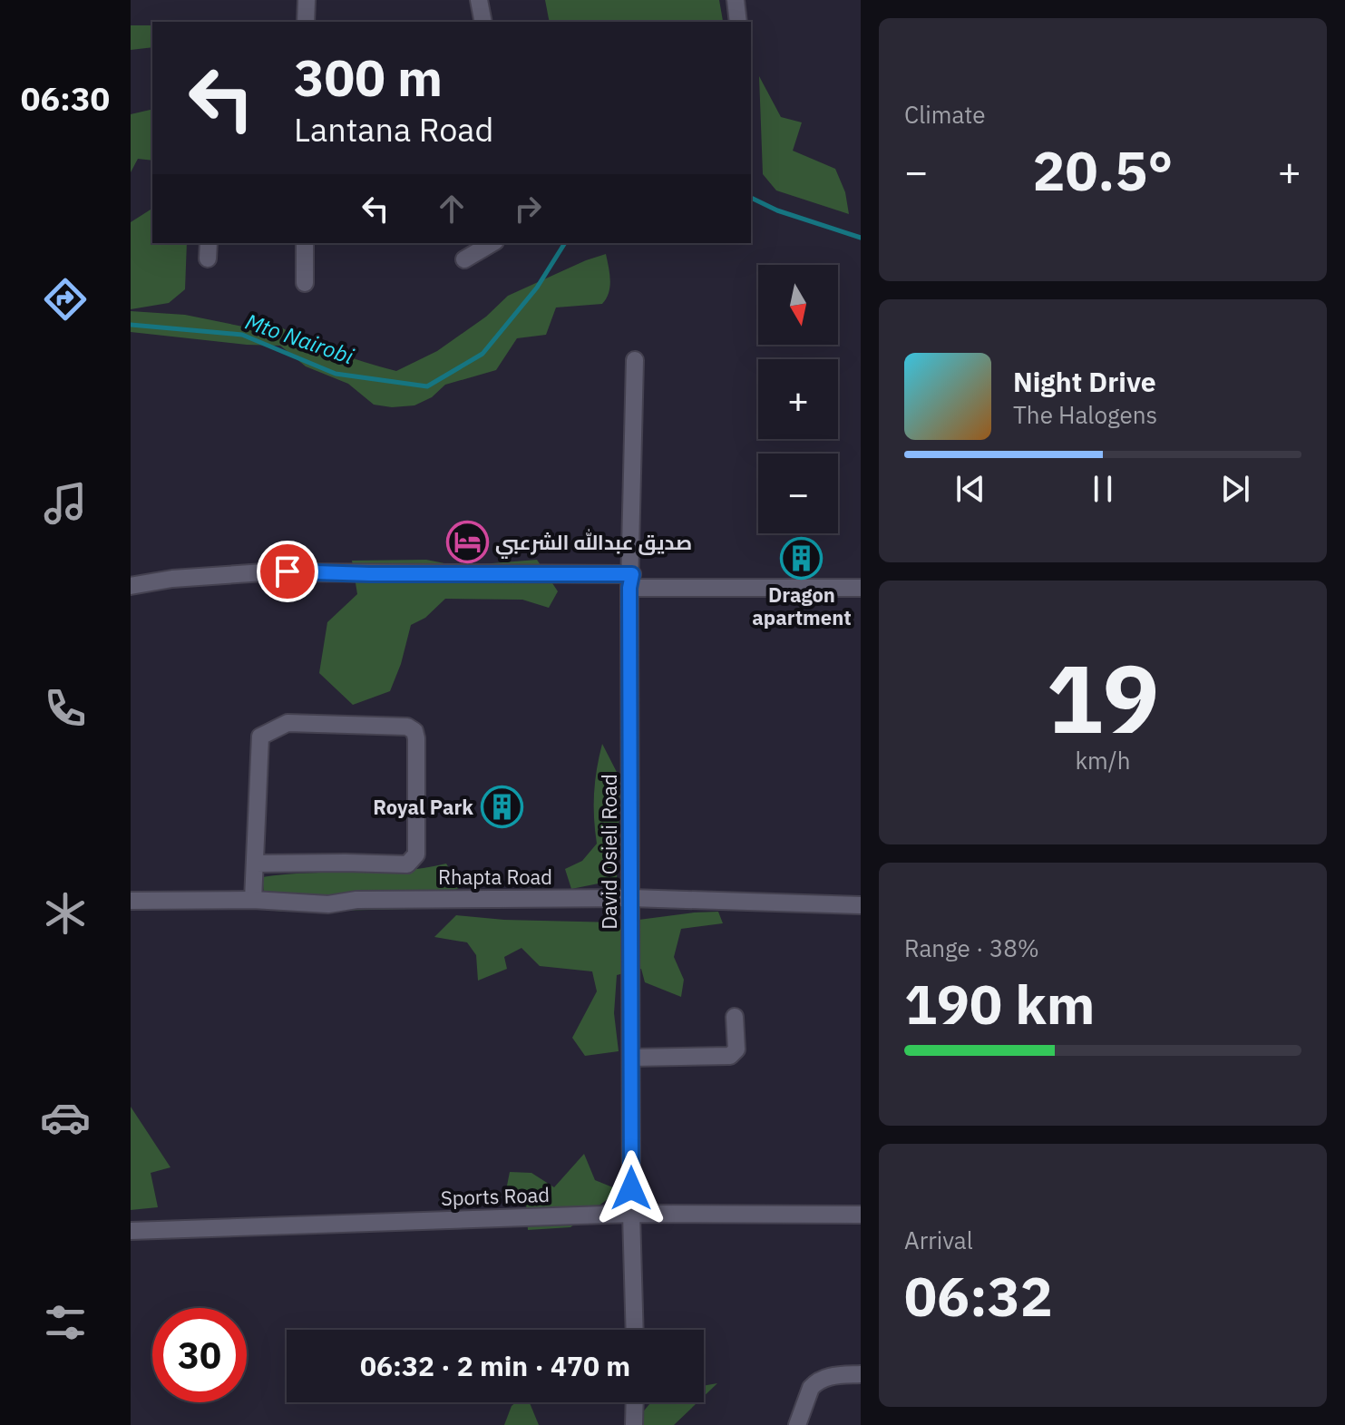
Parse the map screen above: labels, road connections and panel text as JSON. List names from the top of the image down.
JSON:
{
  "streets": {
    "street": ["David Osieli Road", "Rhapta Road", "Sports Road"]
  },
  "crossings": [
    ["David Osieli Road", "Rhapta Road"],
    ["David Osieli Road", "Sports Road"]
  ],
  "water": ["Mto Nairobi"],
  "places": {
    "hotel": ["صديق عبدالله الشرعبي"],
    "building": ["Dragon apartment", "Royal Park"]
  },
  "north": "bottom",
  "page": {
    "tabs": "06:30",
    "tile": [
      "Climate",
      ["19", "km/h"],
      ["Range · 38%", "190 km"],
      ["Arrival", "06:32"]
    ],
    "turn": ["300 m", "Lantana Road"],
    "heat": ["−", "20.5°", "+"],
    "map_buttons": ["+", "−"],
    "song": ["Night Drive", "The Halogens"],
    "limit": "30",
    "trip": "06:32 · 2 min · 470 m"
  }
}
